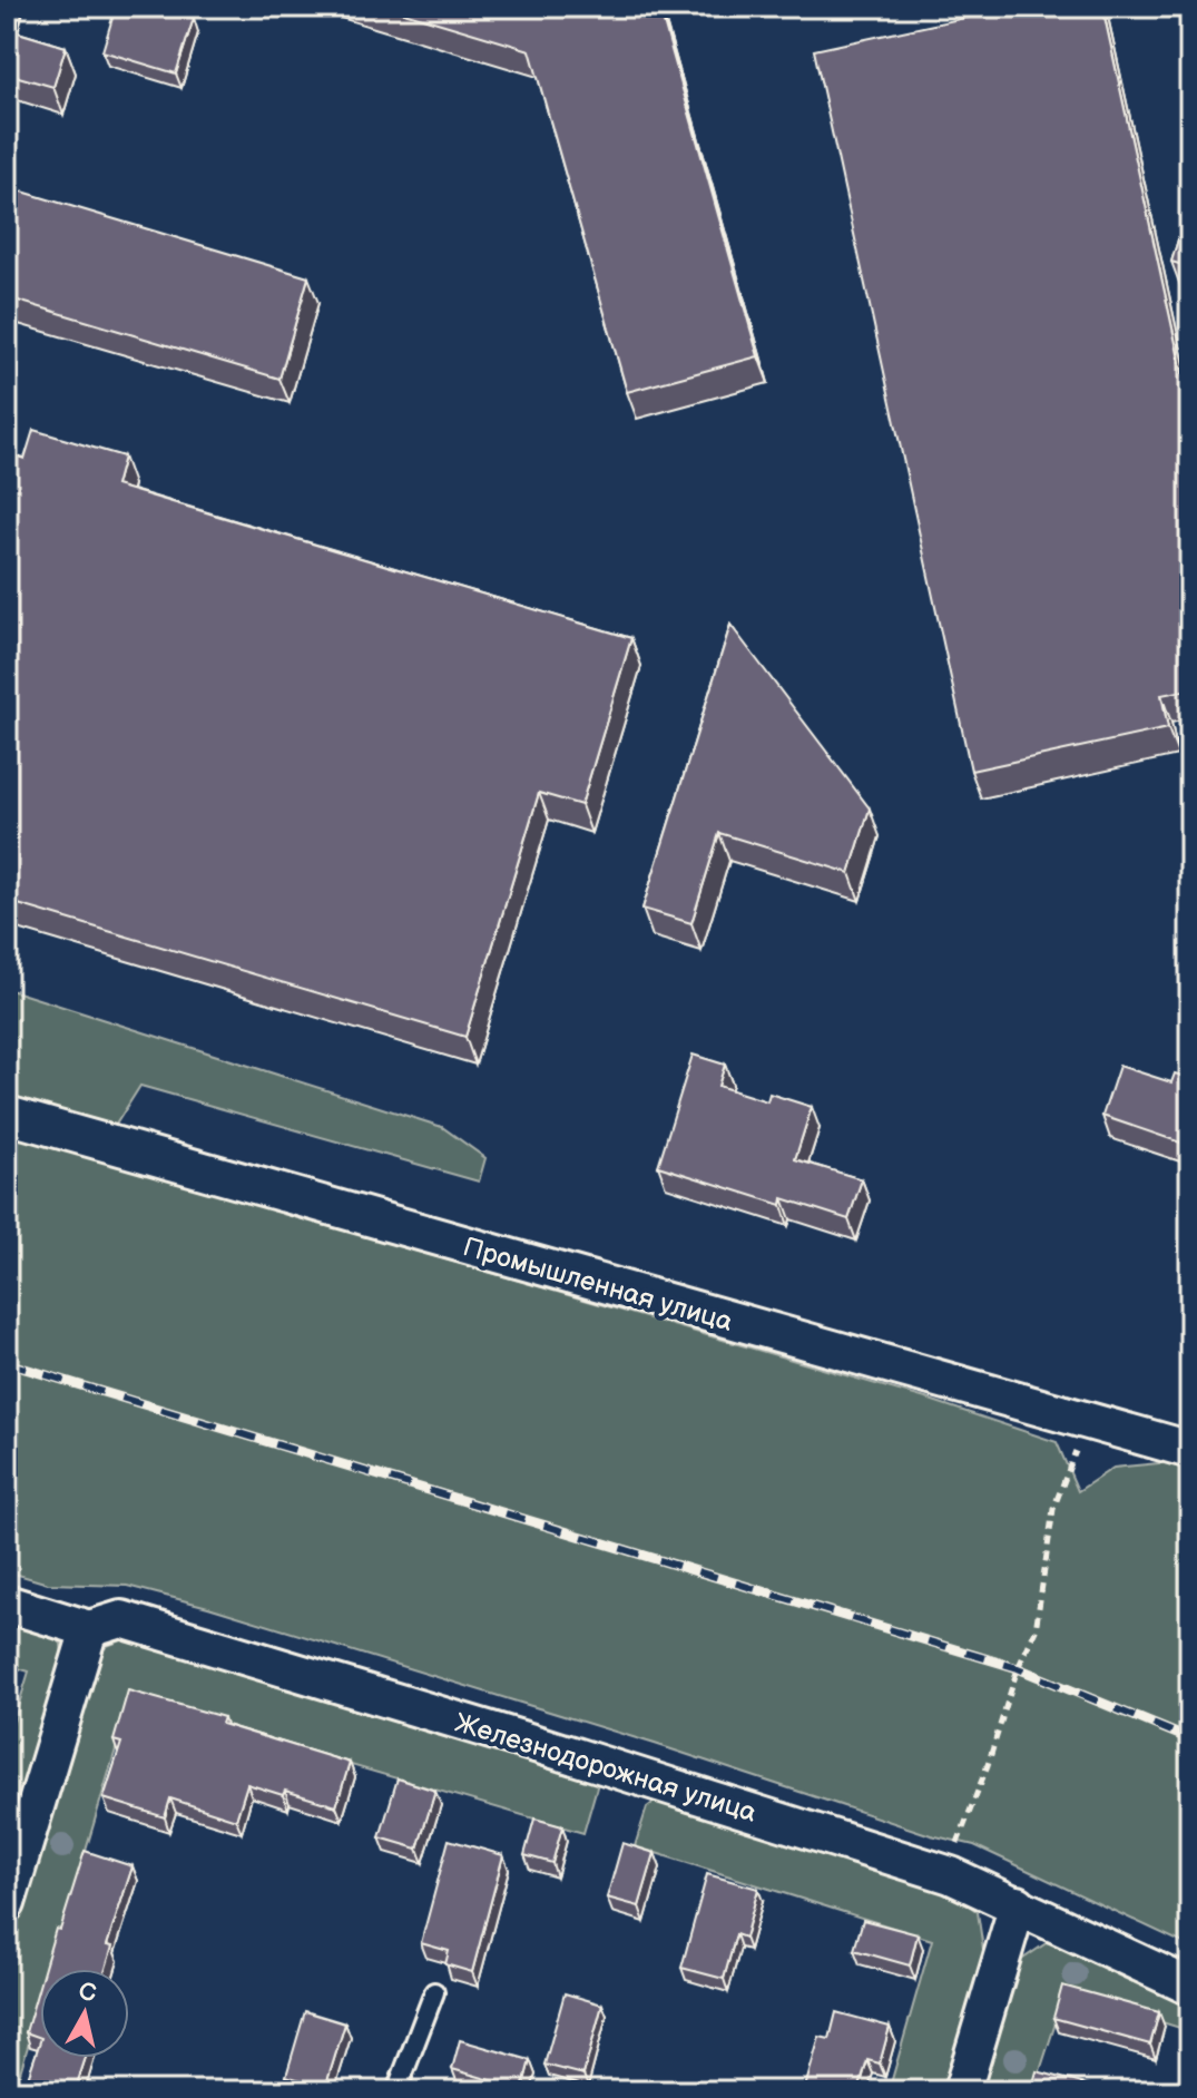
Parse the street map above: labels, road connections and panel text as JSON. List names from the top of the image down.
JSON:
{
  "streets": {
    "street": ["Промышленная улица", "Железнодорожная улица"]
  },
  "north": "top"
}
